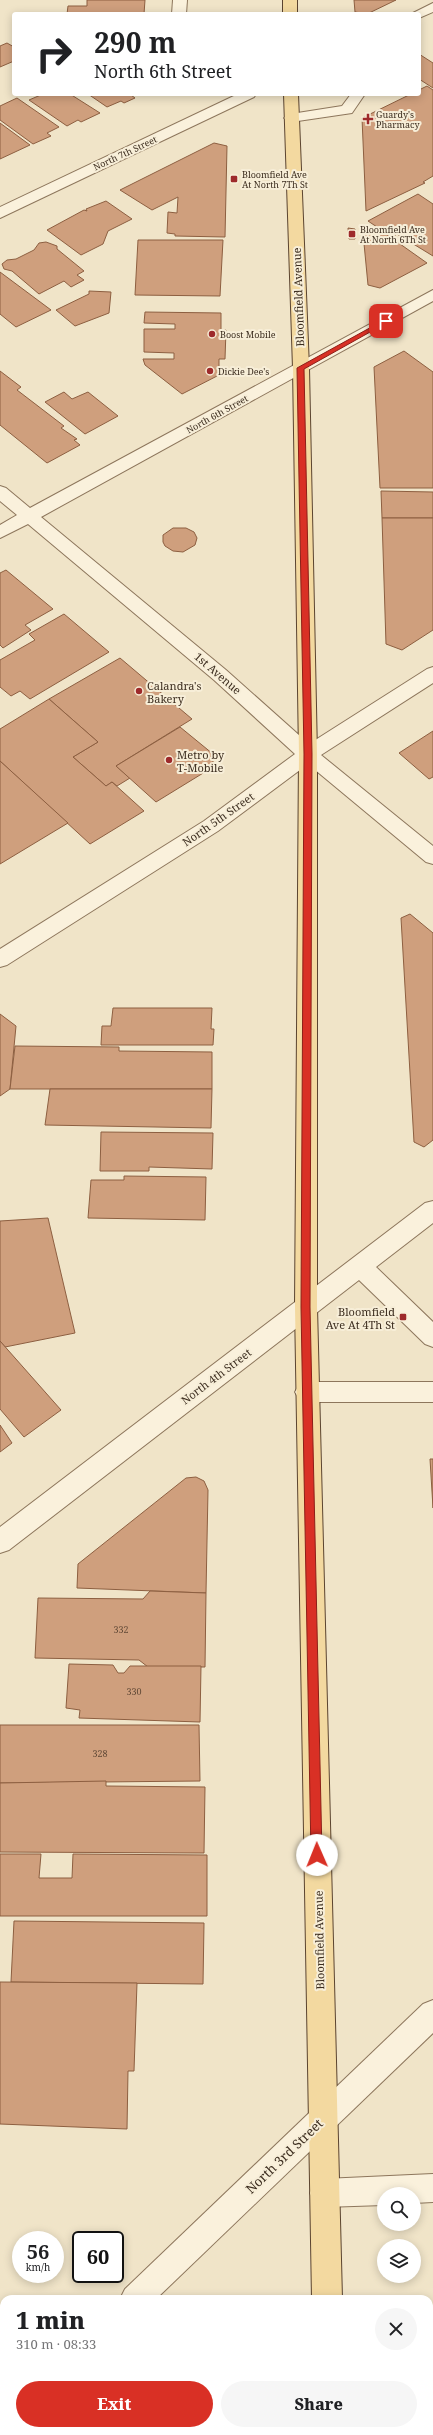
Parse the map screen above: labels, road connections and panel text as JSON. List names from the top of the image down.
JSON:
{
  "streets": {
    "main road": ["Bloomfield Avenue"],
    "street": [
      "North 7th Street",
      "North 6th Street",
      "1st Avenue",
      "North 5th Street",
      "North 4th Street",
      "North 3rd Street"
    ]
  },
  "crossings": [
    ["Bloomfield Avenue", "North 6th Street"],
    ["Bloomfield Avenue", "1st Avenue"],
    ["Bloomfield Avenue", "North 5th Street"],
    ["Bloomfield Avenue", "North 4th Street"],
    ["Bloomfield Avenue", "North 3rd Street"],
    ["North 6th Street", "1st Avenue"],
    ["1st Avenue", "North 5th Street"]
  ],
  "places": {
    "health": ["Guardy's Pharmacy"],
    "transit": ["Bloomfield Ave At North 7Th St", "Bloomfield Ave At North 6Th St", "Bloomfield Ave At 4Th St"],
    "other": [
      "Boost Mobile",
      "Dickie Dee's",
      "Calandra's Bakery",
      "Metro by T-Mobile"
    ]
  },
  "house_numbers": ["332", "330", "328"],
  "page": {
    "turn": ["290 m", "North 6th Street"],
    "speed": "56 km/h",
    "limit": "60",
    "heading": ["1 min", "310 m · 08:33"],
    "buttons": ["Exit", "Share"]
  }
}
